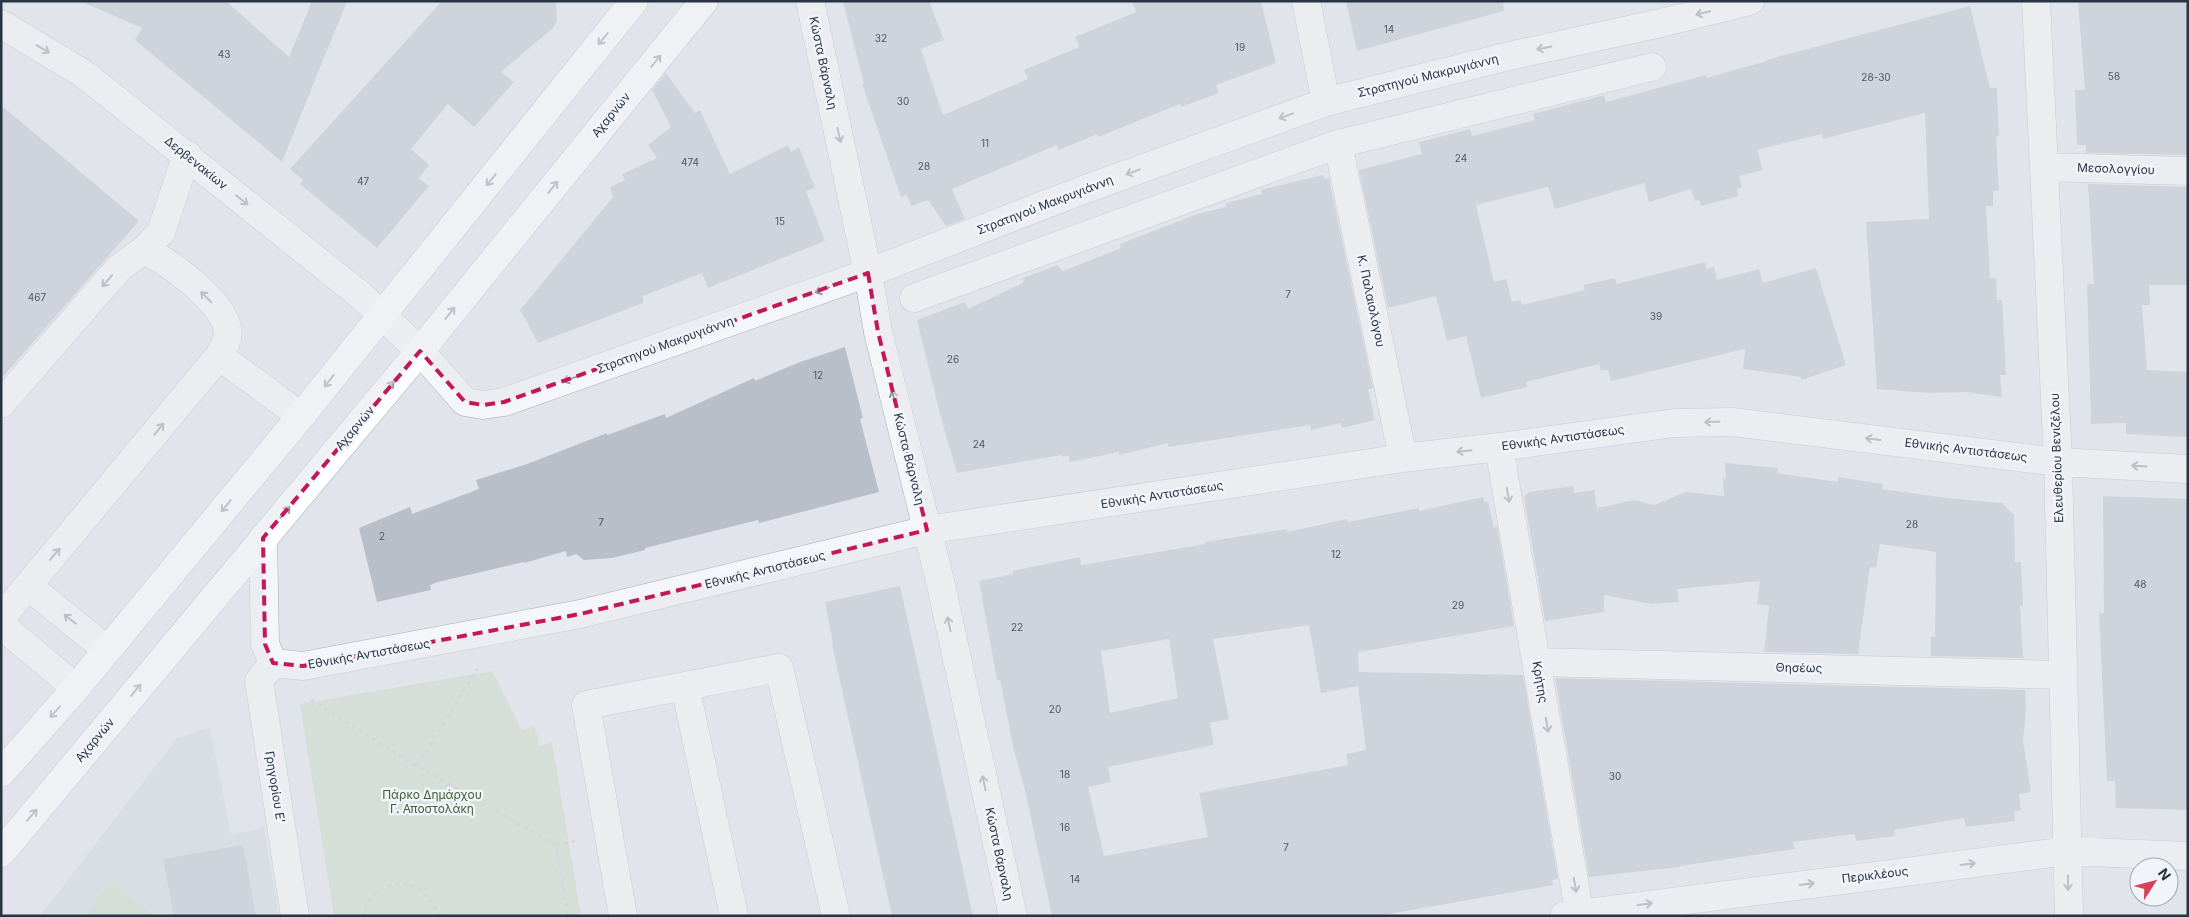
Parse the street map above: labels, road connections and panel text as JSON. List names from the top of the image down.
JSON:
{
  "streets": {
    "main road": ["Αχαρνών"],
    "street": [
      "Κώστα Βάρναλη",
      "Στρατηγού Μακρυγιάννη",
      "Δερβενακίων",
      "Μεσολογγίου",
      "Κ. Παλαιολόγου",
      "Εθνικής Αντιστάσεως",
      "Ελευθερίου Βενιζέλου",
      "Θησέως",
      "Κρήτης",
      "Γρηγορίου Ε'",
      "Περικλέους"
    ]
  },
  "crossings": [
    ["Κώστα Βάρναλη", "Στρατηγού Μακρυγιάννη"],
    ["Κώστα Βάρναλη", "Εθνικής Αντιστάσεως"],
    ["Στρατηγού Μακρυγιάννη", "Αχαρνών"],
    ["Στρατηγού Μακρυγιάννη", "Δερβενακίων"],
    ["Μεσολογγίου", "Ελευθερίου Βενιζέλου"],
    ["Κ. Παλαιολόγου", "Εθνικής Αντιστάσεως"],
    ["Εθνικής Αντιστάσεως", "Ελευθερίου Βενιζέλου"],
    ["Εθνικής Αντιστάσεως", "Κρήτης"],
    ["Εθνικής Αντιστάσεως", "Γρηγορίου Ε'"],
    ["Ελευθερίου Βενιζέλου", "Θησέως"],
    ["Ελευθερίου Βενιζέλου", "Περικλέους"],
    ["Θησέως", "Κρήτης"],
    ["Κρήτης", "Περικλέους"]
  ],
  "one_way": [
    "Δερβενακίων",
    "Εθνικής Αντιστάσεως",
    "Κρήτης",
    "Περικλέους"
  ],
  "parks": ["Πάρκο Δημάρχου Γ. Αποστολάκη"],
  "house_numbers": [
    "14",
    "32",
    "19",
    "43",
    "58",
    "28-30",
    "30",
    "11",
    "24",
    "474",
    "28",
    "47",
    "15",
    "7",
    "467",
    "39",
    "26",
    "12",
    "24",
    "7",
    "28",
    "2",
    "12",
    "48",
    "29",
    "22",
    "20",
    "18",
    "30",
    "16",
    "7",
    "14"
  ],
  "north": "top right"
}
